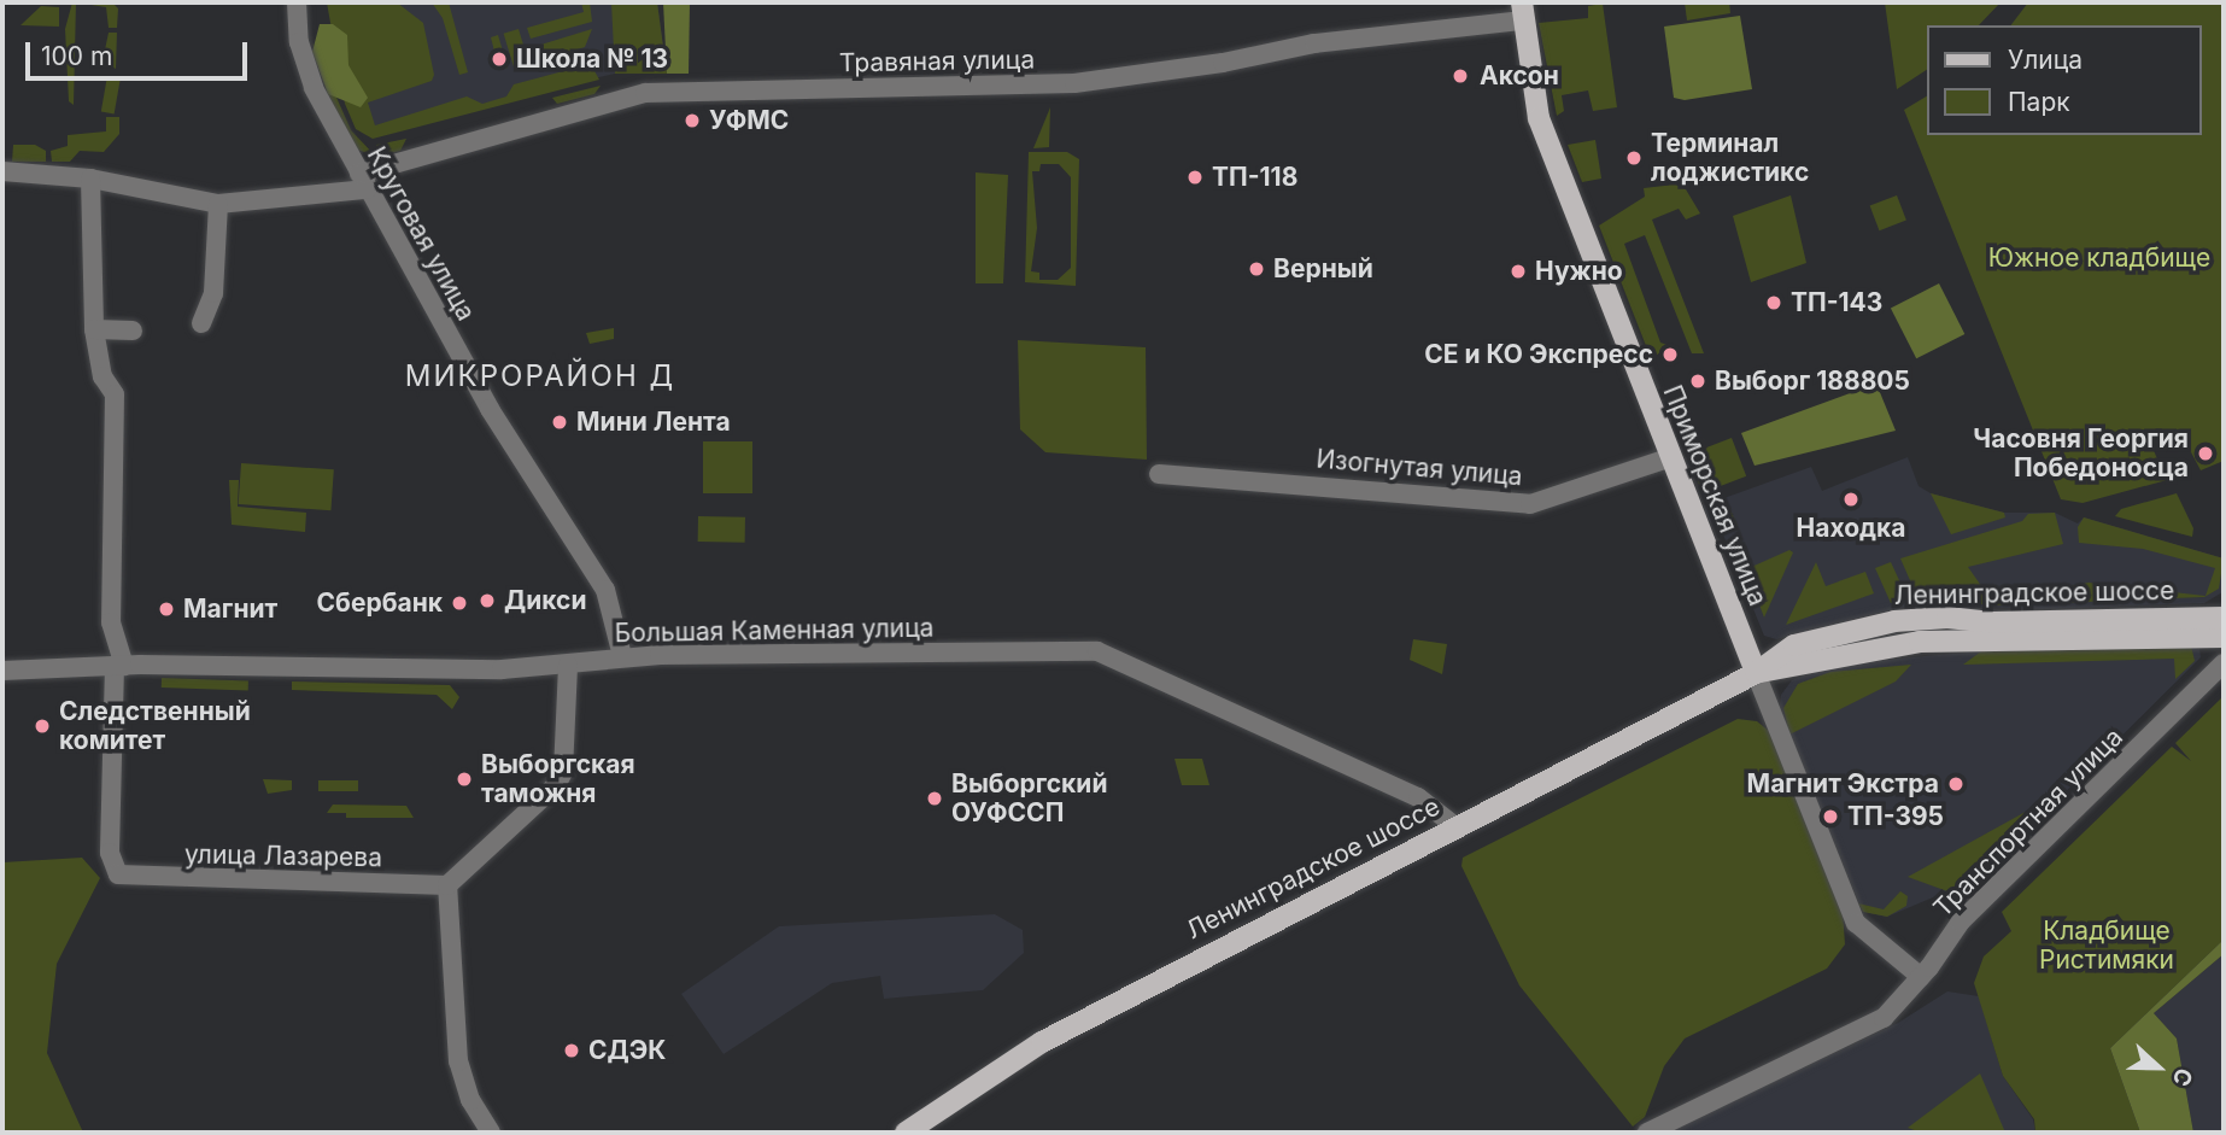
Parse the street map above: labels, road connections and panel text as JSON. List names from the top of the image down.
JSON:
{
  "streets": {
    "main road": ["Приморская улица", "Ленинградское шоссе"],
    "street": [
      "Травяная улица",
      "Круговая улица",
      "Изогнутая улица",
      "Большая Каменная улица",
      "Транспортная улица",
      "улица Лазарева"
    ]
  },
  "crossings": [
    ["Травяная улица", "Круговая улица"],
    ["Травяная улица", "Приморская улица"],
    ["Круговая улица", "Большая Каменная улица"],
    ["Изогнутая улица", "Приморская улица"],
    ["Приморская улица", "Ленинградское шоссе"],
    ["Приморская улица", "Транспортная улица"],
    ["Ленинградское шоссе", "Большая Каменная улица"],
    ["Большая Каменная улица", "улица Лазарева"]
  ],
  "districts": ["МИКРОРАЙОН Д"],
  "parks": ["Южное кладбище", "Кладбище Ристимяки"],
  "places": [
    "Школа № 13",
    "Аксон",
    "УФМС",
    "Терминал лоджистикс",
    "ТП-118",
    "Верный",
    "Нужно",
    "ТП-143",
    "CE и КО Экспресс",
    "Выборг 188805",
    "Мини Лента",
    "Часовня Георгия Победоносца",
    "Находка",
    "Дикси",
    "Сбербанк",
    "Магнит",
    "Следственный комитет",
    "Выборгская таможня",
    "Магнит Экстра",
    "Выборгский ОУФССП",
    "ТП-395",
    "СДЭК"
  ],
  "legend": ["Улица", "Парк"],
  "scale_bar": "100 m",
  "north": "right"
}
